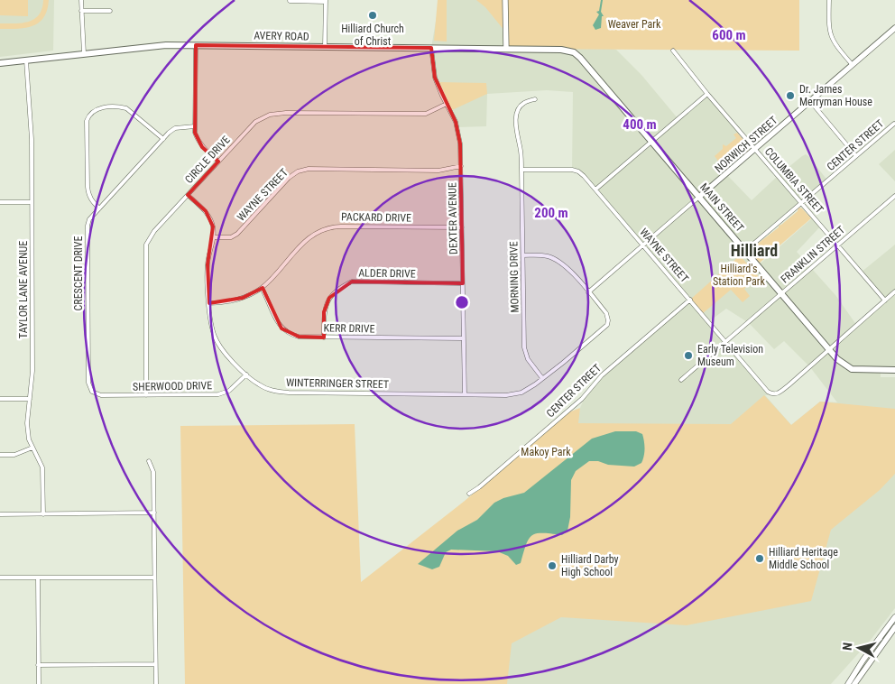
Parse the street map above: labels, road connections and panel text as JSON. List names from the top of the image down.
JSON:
{
  "streets": {
    "main road": ["AVERY ROAD", "NORWICH STREET", "MAIN STREET"],
    "street": [
      "CENTER STREET",
      "CIRCLE DRIVE",
      "COLUMBIA STREET",
      "WAYNE STREET",
      "PACKARD DRIVE",
      "DEXTER AVENUE",
      "FRANKLIN STREET",
      "CRESCENT DRIVE",
      "ALDER DRIVE",
      "MORNING DRIVE",
      "TAYLOR LANE AVENUE",
      "KERR DRIVE",
      "WINTERRINGER STREET",
      "SHERWOOD DRIVE"
    ]
  },
  "crossings": [
    ["AVERY ROAD", "MAIN STREET"],
    ["AVERY ROAD", "DEXTER AVENUE"],
    ["AVERY ROAD", "TAYLOR LANE AVENUE"],
    ["NORWICH STREET", "COLUMBIA STREET"],
    ["NORWICH STREET", "WAYNE STREET"],
    ["NORWICH STREET", "MAIN STREET"],
    ["NORWICH STREET", "WINTERRINGER STREET"],
    ["CENTER STREET", "COLUMBIA STREET"],
    ["CENTER STREET", "WAYNE STREET"],
    ["CENTER STREET", "MAIN STREET"],
    ["CIRCLE DRIVE", "DEXTER AVENUE"],
    ["CIRCLE DRIVE", "WINTERRINGER STREET"],
    ["CIRCLE DRIVE", "SHERWOOD DRIVE"],
    ["COLUMBIA STREET", "FRANKLIN STREET"],
    ["WAYNE STREET", "MAIN STREET"],
    ["WAYNE STREET", "DEXTER AVENUE"],
    ["WAYNE STREET", "FRANKLIN STREET"],
    ["WAYNE STREET", "MORNING DRIVE"],
    ["WAYNE STREET", "WINTERRINGER STREET"],
    ["MAIN STREET", "FRANKLIN STREET"],
    ["PACKARD DRIVE", "DEXTER AVENUE"],
    ["PACKARD DRIVE", "KERR DRIVE"],
    ["PACKARD DRIVE", "WINTERRINGER STREET"],
    ["DEXTER AVENUE", "ALDER DRIVE"],
    ["DEXTER AVENUE", "KERR DRIVE"],
    ["DEXTER AVENUE", "WINTERRINGER STREET"],
    ["CRESCENT DRIVE", "SHERWOOD DRIVE"],
    ["ALDER DRIVE", "KERR DRIVE"],
    ["MORNING DRIVE", "WINTERRINGER STREET"],
    ["WINTERRINGER STREET", "SHERWOOD DRIVE"]
  ],
  "districts": ["Hilliard"],
  "parks": ["Weaver Park", "Hilliard's Station Park", "Makoy Park"],
  "places": [
    "Hilliard Church of Christ",
    "Dr. James Merryman House",
    "Early Television Museum",
    "Hilliard Heritage Middle School",
    "Hilliard Darby High School"
  ],
  "north": "left",
  "rings": ["600 m", "400 m", "200 m"]
}
